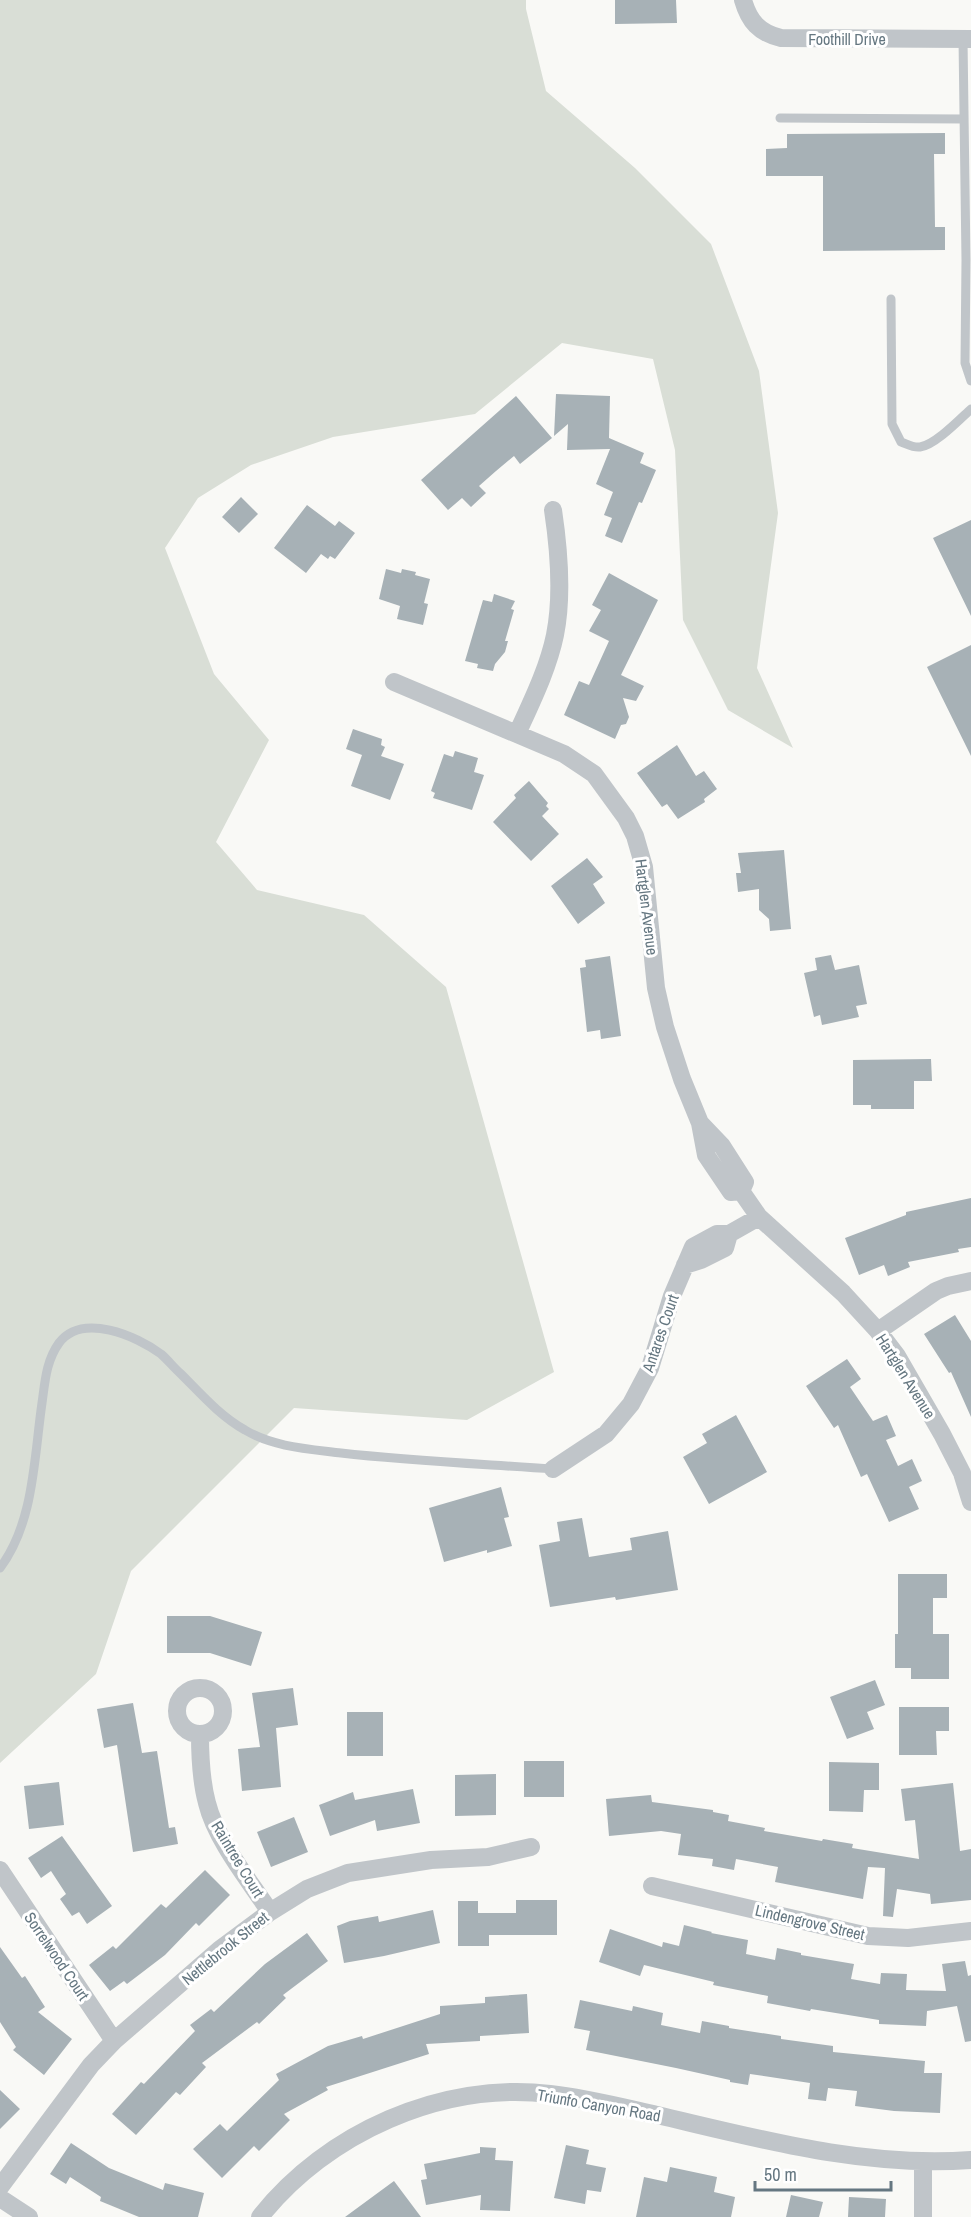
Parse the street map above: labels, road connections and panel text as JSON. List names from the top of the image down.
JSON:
{
  "streets": {
    "street": [
      "Foothill Drive",
      "Hartglen Avenue",
      "Antares Court",
      "Raintree Court",
      "Lindengrove Street",
      "Nettlebrook Street",
      "Sorrelwood Court",
      "Triunfo Canyon Road"
    ]
  },
  "crossings": [
    ["Hartglen Avenue", "Antares Court"],
    ["Raintree Court", "Nettlebrook Street"],
    ["Nettlebrook Street", "Sorrelwood Court"]
  ],
  "scale_bar": "50 m"
}
